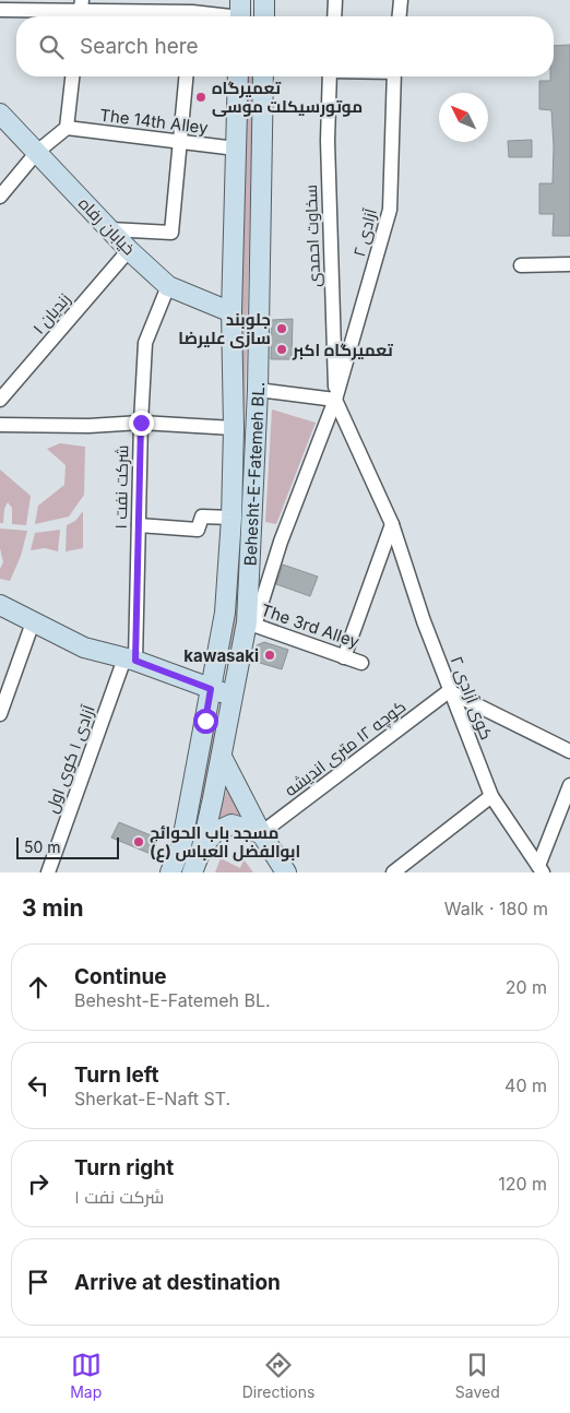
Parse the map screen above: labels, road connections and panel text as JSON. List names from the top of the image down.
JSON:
{
  "streets": {
    "main road": ["خیابان رفاه", "Behesht-E-Fatemeh BL."],
    "street": [
      "The 14th Alley",
      "آزادی ۲",
      "سخاوت احمدی",
      "زندیان ۱",
      "شرکت نفت ۱",
      "The 3rd Alley",
      "کوی آزادی ۲",
      "کوچه ۱۲ متری اندیشه",
      "آزادی ۱ کوی اول"
    ]
  },
  "crossings": [
    ["The 14th Alley", "Behesht-E-Fatemeh BL."],
    ["خیابان رفاه", "زندیان ۱"],
    ["خیابان رفاه", "Behesht-E-Fatemeh BL."],
    ["خیابان رفاه", "شرکت نفت ۱"],
    ["آزادی ۲", "سخاوت احمدی"],
    ["آزادی ۲", "Behesht-E-Fatemeh BL."],
    ["آزادی ۲", "The 3rd Alley"],
    ["آزادی ۲", "کوی آزادی ۲"],
    ["سخاوت احمدی", "کوی آزادی ۲"],
    ["Behesht-E-Fatemeh BL.", "The 3rd Alley"],
    ["شرکت نفت ۱", "آزادی ۱ کوی اول"],
    ["کوی آزادی ۲", "کوچه ۱۲ متری اندیشه"]
  ],
  "places": [
    "تعمیرگاه موتورسیکلت موسی",
    "جلوبند سازی علیرضا",
    "تعمیرگاه اکبر",
    "kawasaki",
    "مسجد باب الحوائج ابوالفضل العباس (ع)"
  ],
  "scale_bar": "50 m",
  "north": "top left",
  "page": {
    "search": "Search here",
    "scale": "50 m",
    "heading": ["3 min", "Walk · 180 m"],
    "list": [
      ["Continue", "Behesht-E-Fatemeh BL.", "20 m"],
      ["Turn left", "Sherkat-E-Naft ST.", "40 m"],
      ["Turn right", "شرکت نفت ۱", "120 m"],
      "Arrive at destination"
    ],
    "nav": ["Map", "Directions", "Saved"]
  }
}
